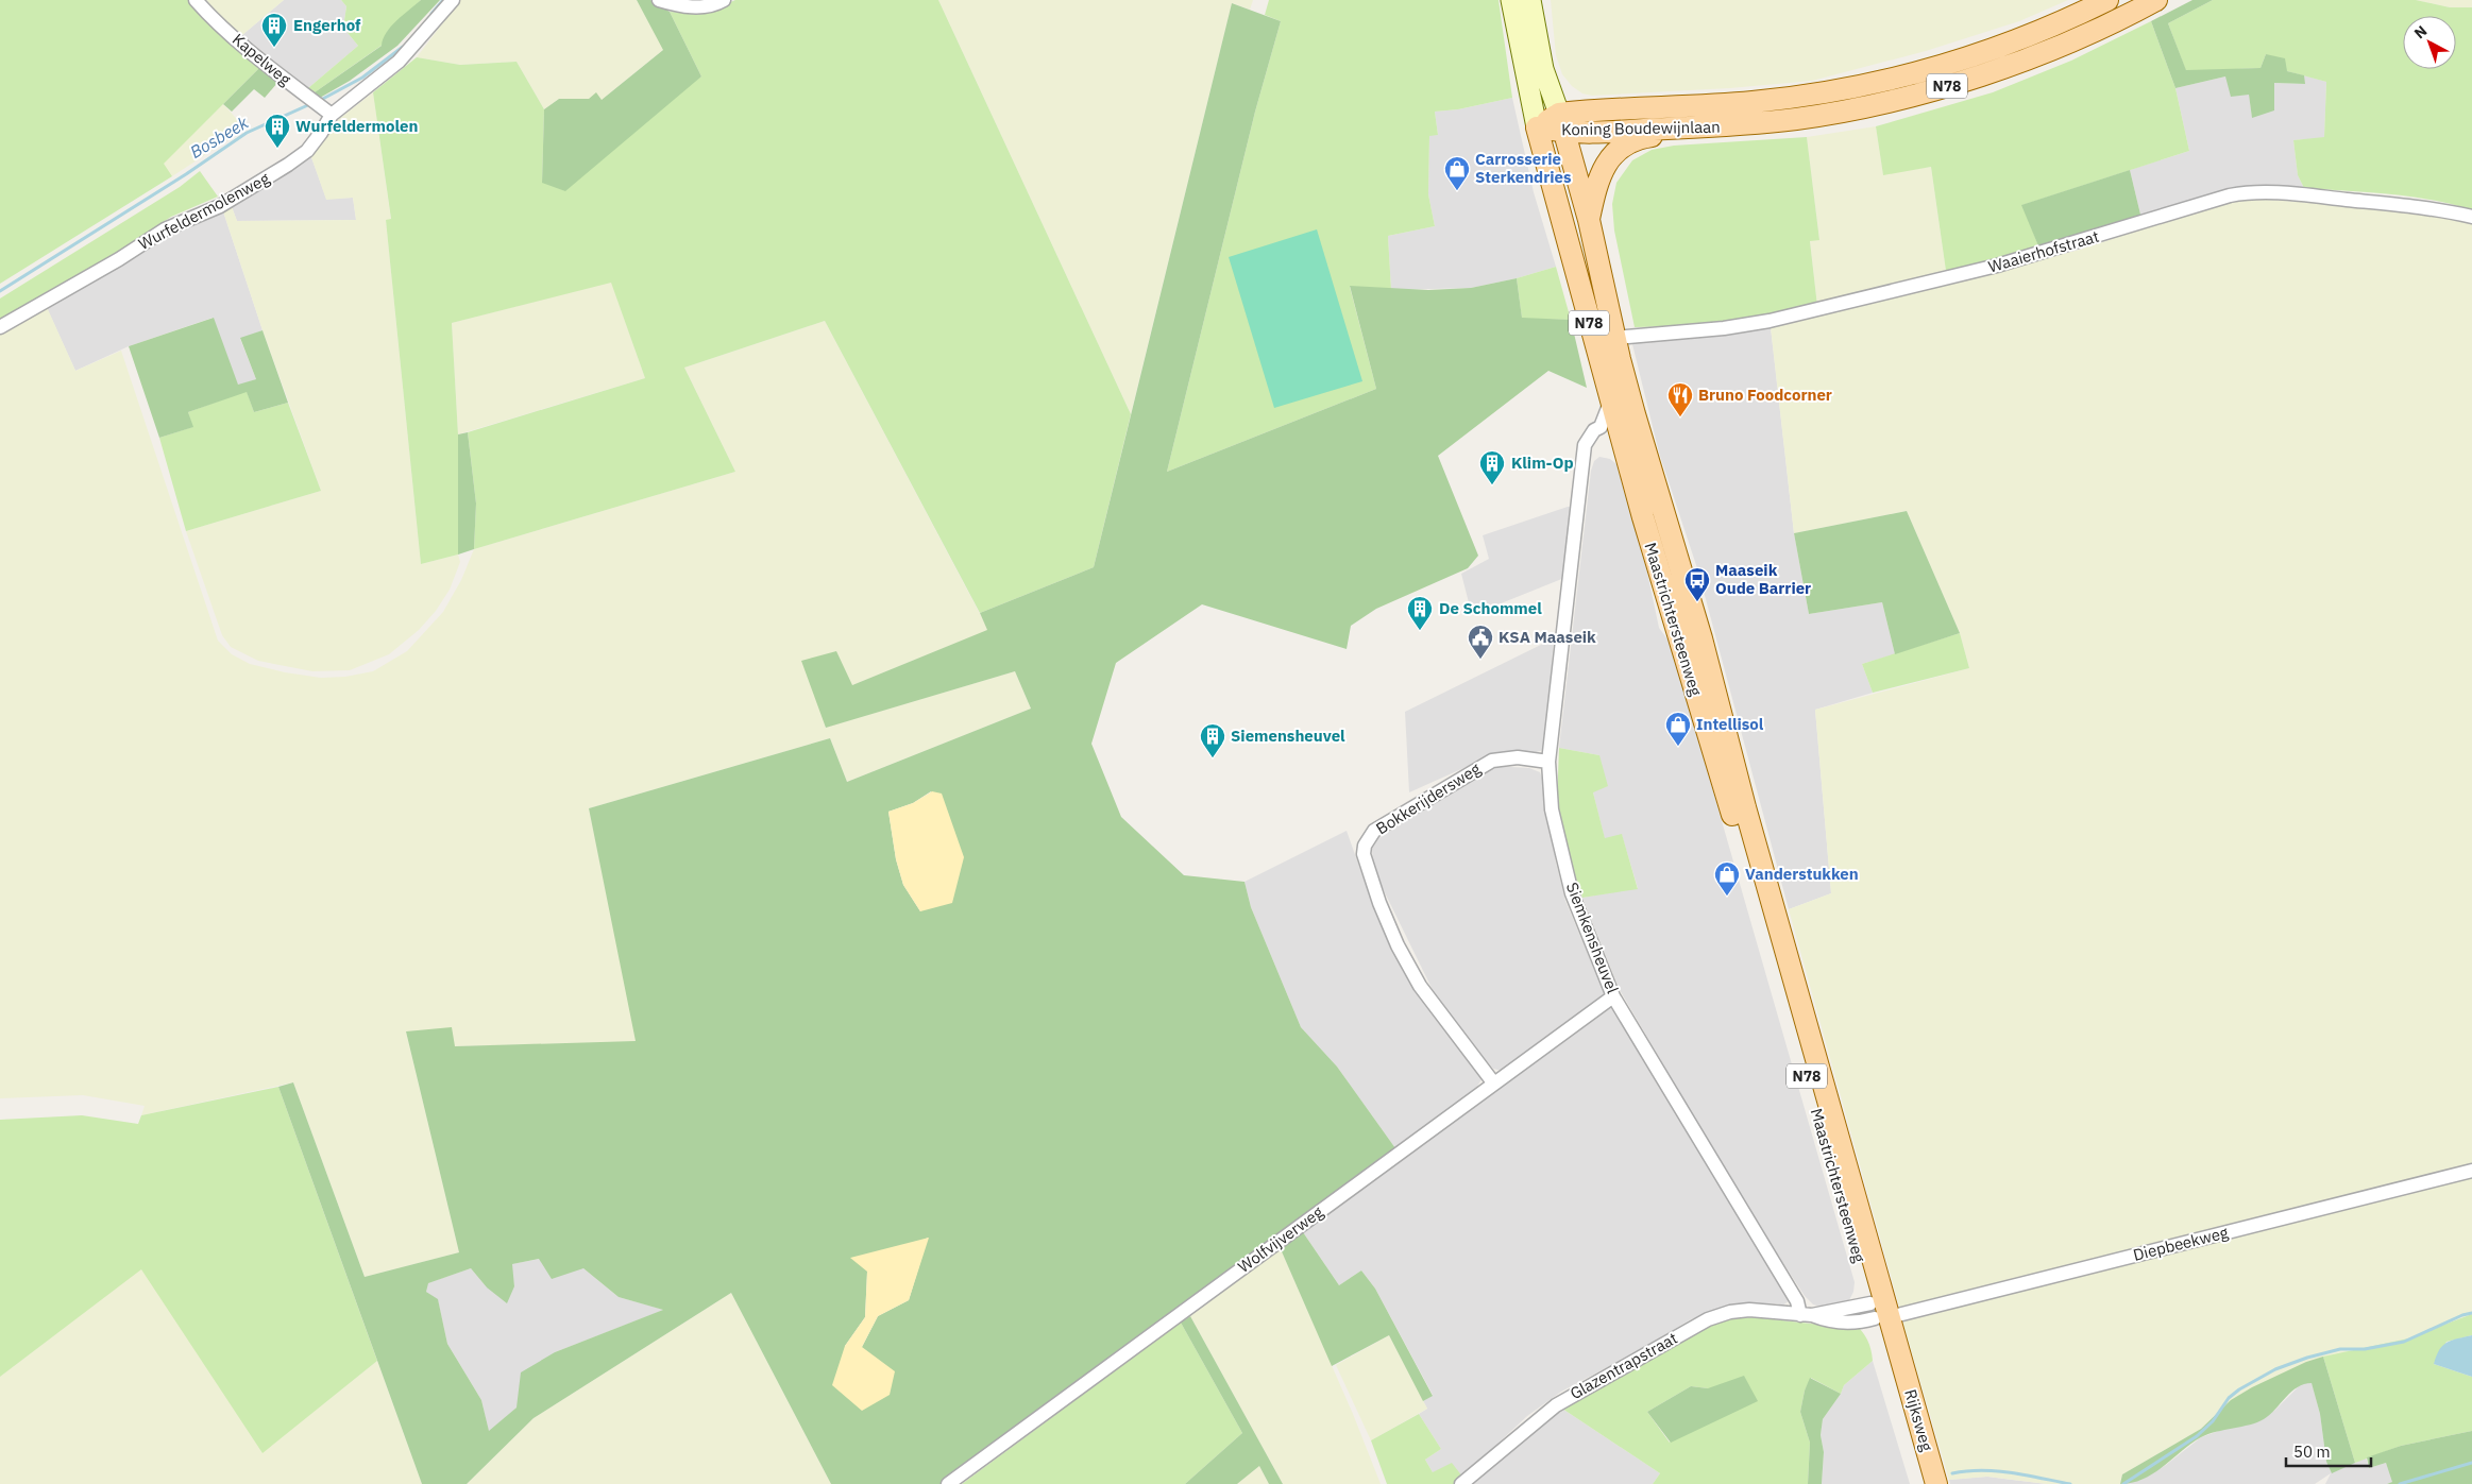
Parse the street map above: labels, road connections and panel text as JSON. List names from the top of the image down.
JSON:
{
  "streets": {
    "main road": [
      "N78",
      "Koning Boudewijnlaan",
      "Maastrichtersteenweg",
      "Rijksweg"
    ],
    "street": [
      "Kapelweg",
      "Wurfeldermolenweg",
      "Waaierhofstraat",
      "Bokkerijdersweg",
      "Siemkensheuvel",
      "Wolfvijverweg",
      "Diepbeekweg",
      "Glazentrapstraat"
    ]
  },
  "crossings": [
    ["Kapelweg", "Wurfeldermolenweg"],
    ["Koning Boudewijnlaan", "Maastrichtersteenweg"],
    ["Waaierhofstraat", "Maastrichtersteenweg"],
    ["Maastrichtersteenweg", "Siemkensheuvel"],
    ["Maastrichtersteenweg", "Diepbeekweg"],
    ["Maastrichtersteenweg", "Glazentrapstraat"],
    ["Maastrichtersteenweg", "Rijksweg"],
    ["Bokkerijdersweg", "Siemkensheuvel"],
    ["Bokkerijdersweg", "Wolfvijverweg"],
    ["Siemkensheuvel", "Wolfvijverweg"],
    ["Siemkensheuvel", "Glazentrapstraat"],
    ["Diepbeekweg", "Glazentrapstraat"]
  ],
  "water": ["Bosbeek"],
  "places": {
    "building": [
      "Engerhof",
      "Wurfeldermolen",
      "Klim-Op",
      "De Schommel",
      "Siemensheuvel"
    ],
    "shop": ["Carrosserie Sterkendries", "Intellisol", "Vanderstukken"],
    "restaurant": ["Bruno Foodcorner"],
    "bus stop": ["Maaseik Oude Barrier"],
    "public building": ["KSA Maaseik"]
  },
  "scale_bar": "50 m",
  "north": "top left"
}
